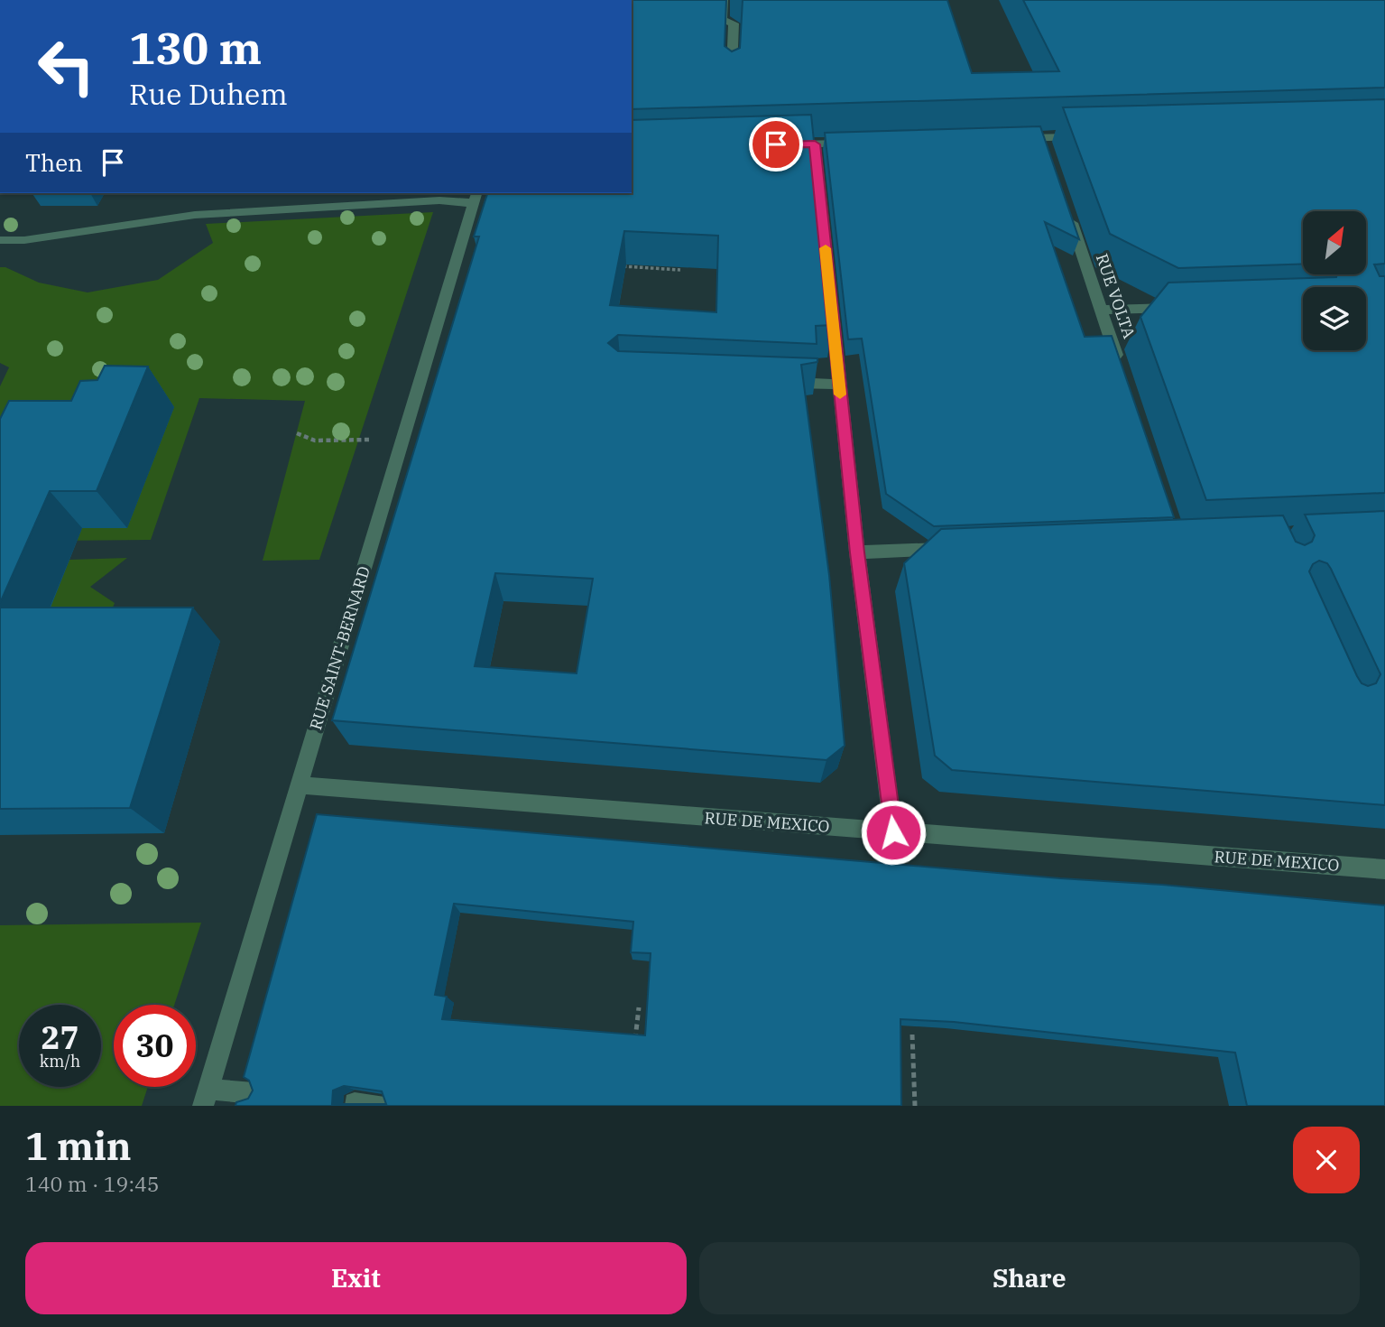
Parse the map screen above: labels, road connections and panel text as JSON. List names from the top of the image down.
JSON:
{
  "streets": {
    "street": ["RUE VOLTA", "RUE SAINT-BERNARD", "RUE DE MEXICO"]
  },
  "crossings": [
    ["RUE SAINT-BERNARD", "RUE DE MEXICO"]
  ],
  "north": "top right",
  "page": {
    "turn": ["130 m", "Rue Duhem"],
    "then": "Then",
    "speed": "27 km/h",
    "limit": "30",
    "heading": ["1 min", "140 m · 19:45"],
    "buttons": ["Exit", "Share"]
  }
}
